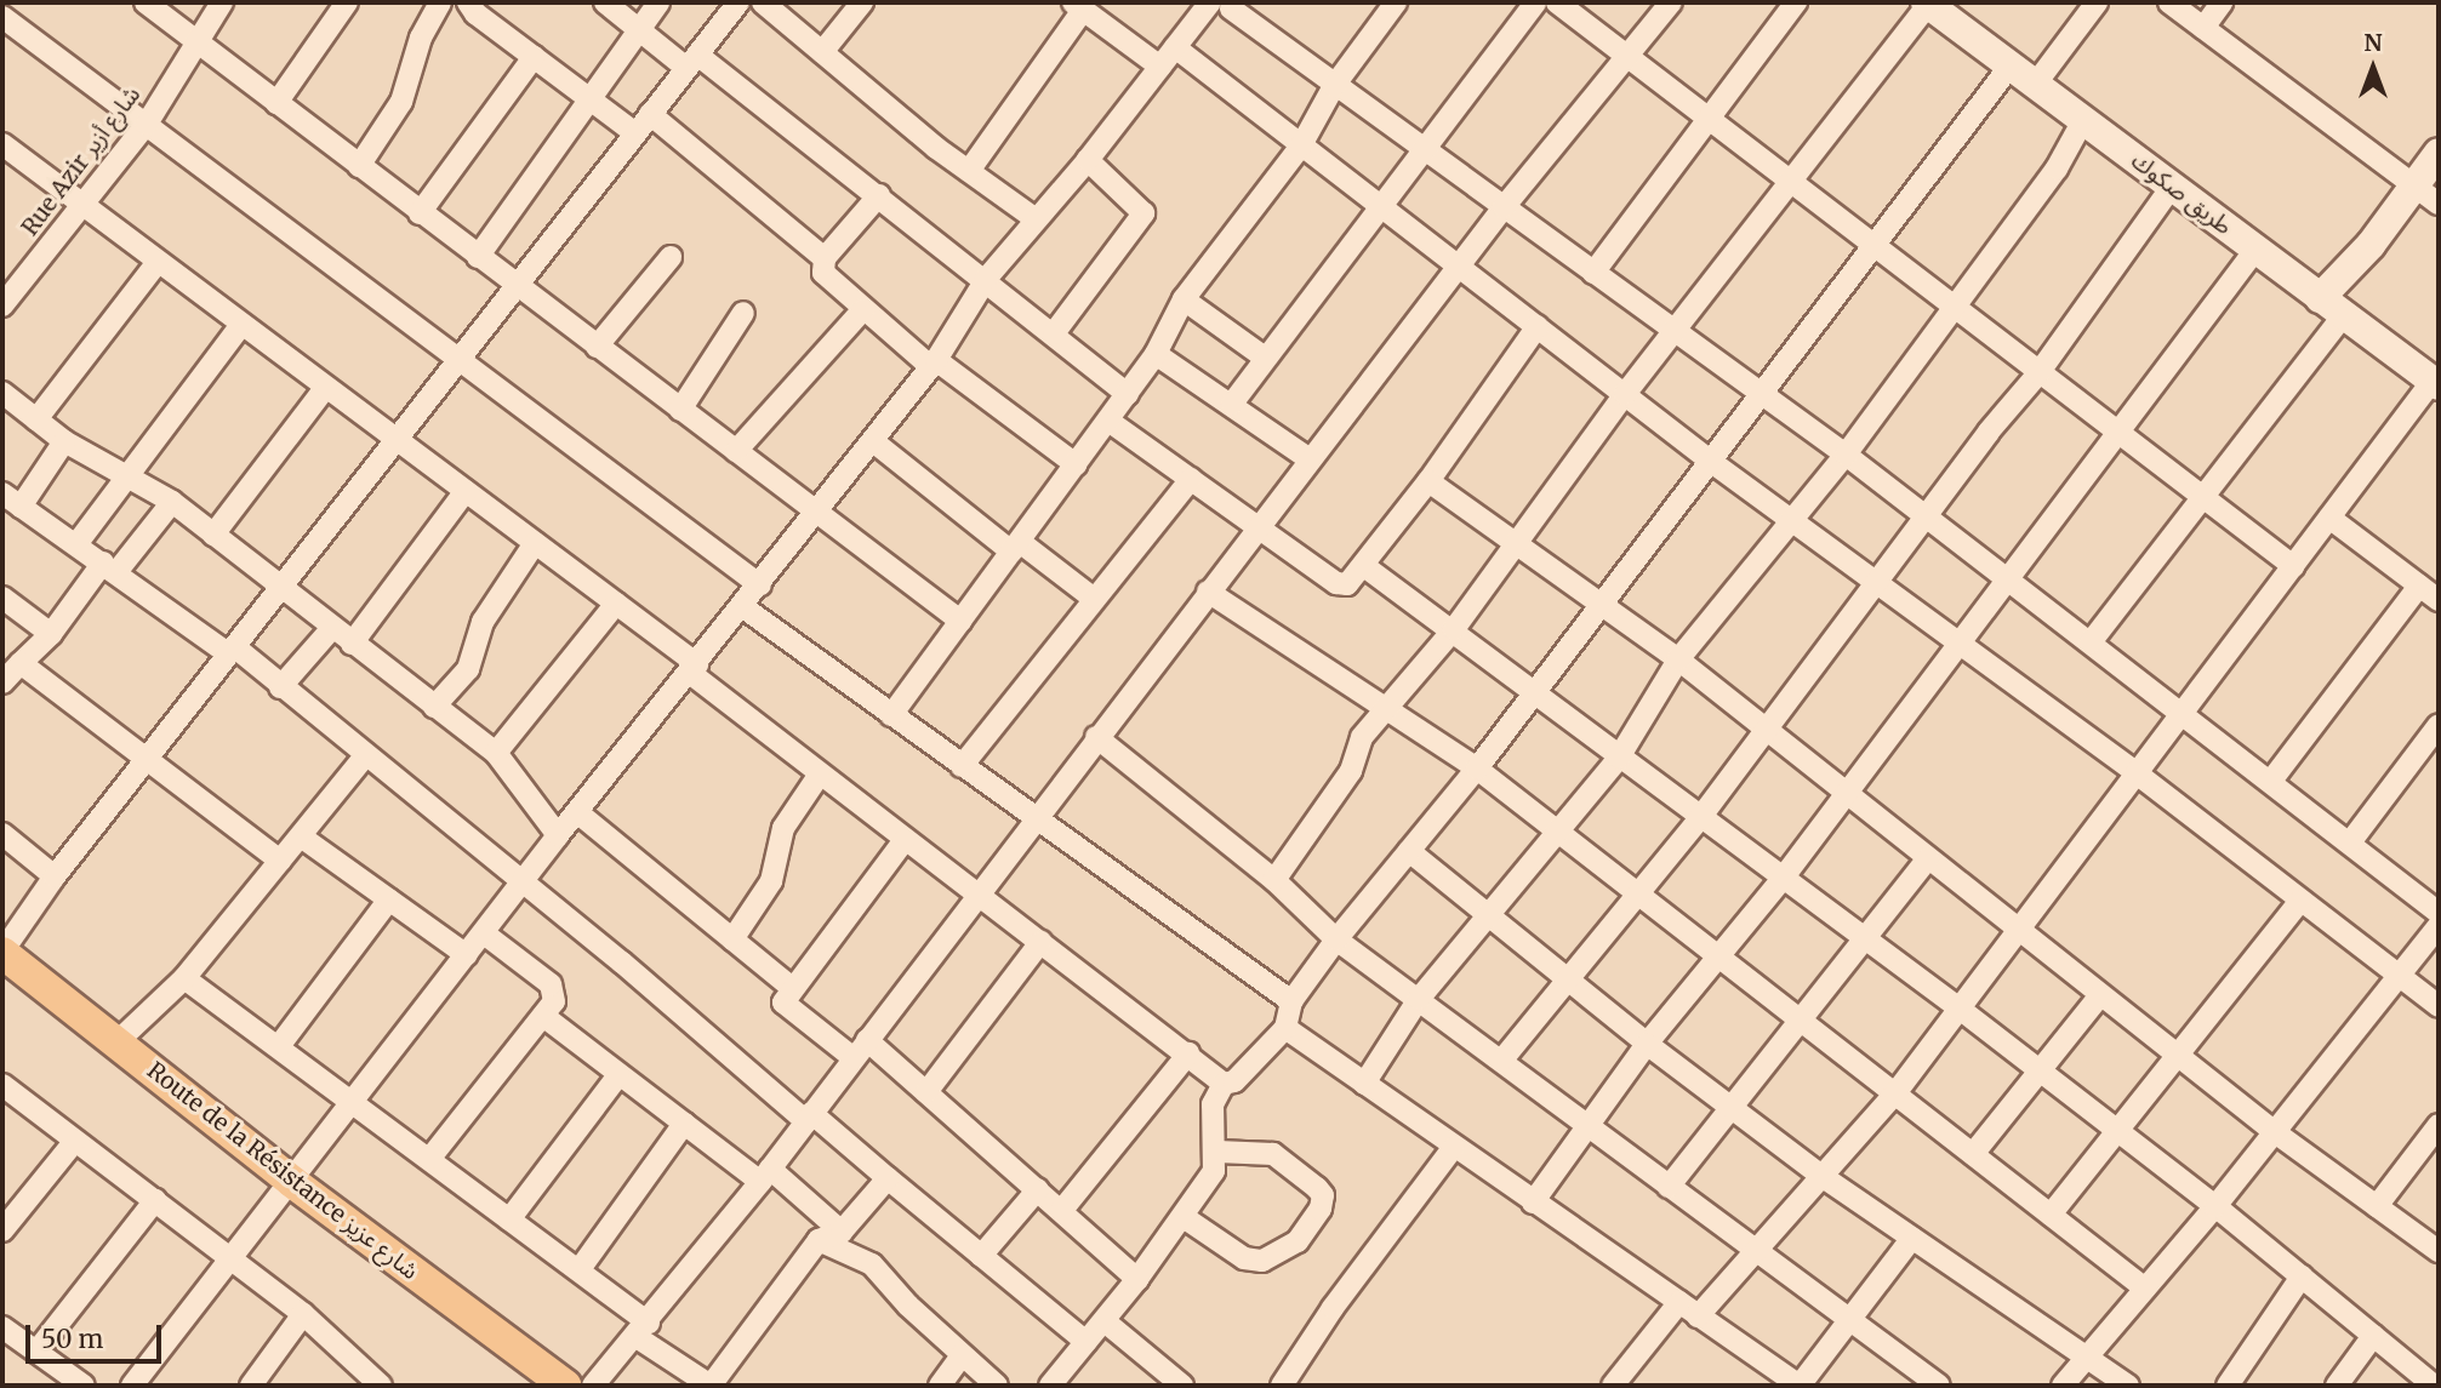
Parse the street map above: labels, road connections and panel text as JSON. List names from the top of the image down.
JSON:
{
  "streets": {
    "main road": ["Route de la Résistance شارع عزيز"],
    "street": ["Rue Azir شارع أزير", "طريق صكوك"]
  },
  "scale_bar": "50 m",
  "north": "top"
}
